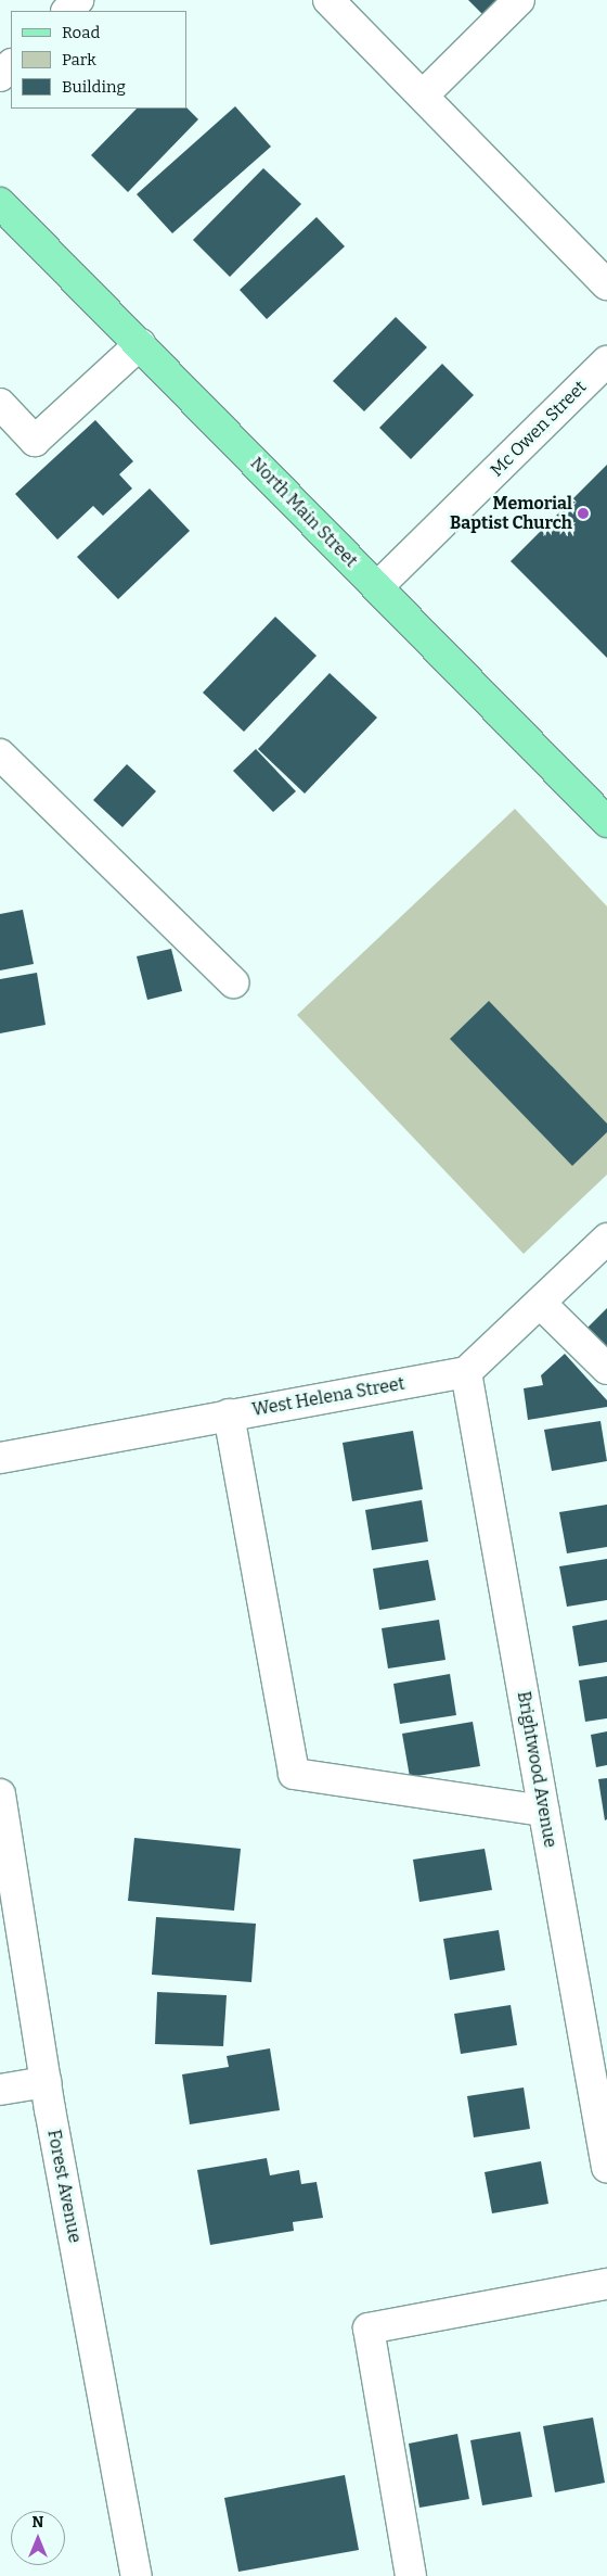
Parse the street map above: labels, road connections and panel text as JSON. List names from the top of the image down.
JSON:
{
  "streets": {
    "main road": ["North Main Street"],
    "street": [
      "Mc Owen Street",
      "West Helena Street",
      "Brightwood Avenue",
      "Forest Avenue"
    ]
  },
  "crossings": [
    ["Mc Owen Street", "North Main Street"],
    ["West Helena Street", "Brightwood Avenue"]
  ],
  "places": ["Memorial Baptist Church"],
  "legend": ["Road", "Park", "Building"],
  "north": "top"
}
